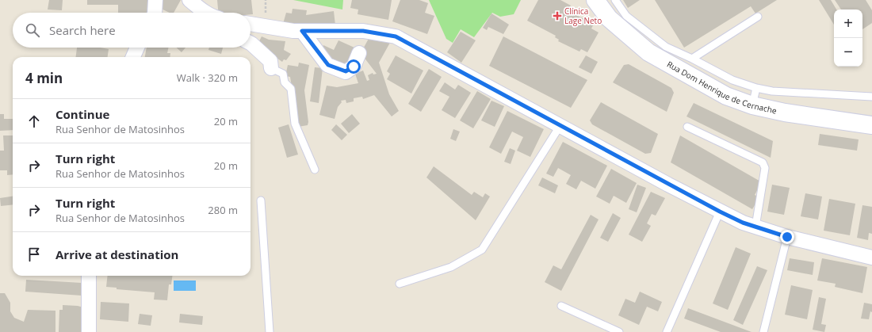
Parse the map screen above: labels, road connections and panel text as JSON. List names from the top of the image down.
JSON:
{
  "streets": {
    "street": ["Rua Dom Henrique de Cernache"]
  },
  "places": {
    "health": ["Clínica Lage Neto"]
  },
  "page": {
    "map_buttons": ["+", "−"],
    "search": "Search here",
    "heading": ["4 min", "Walk · 320 m"],
    "list": [
      ["Continue", "Rua Senhor de Matosinhos", "20 m"],
      ["Turn right", "Rua Senhor de Matosinhos", "20 m"],
      ["Turn right", "Rua Senhor de Matosinhos", "280 m"],
      "Arrive at destination"
    ]
  }
}
